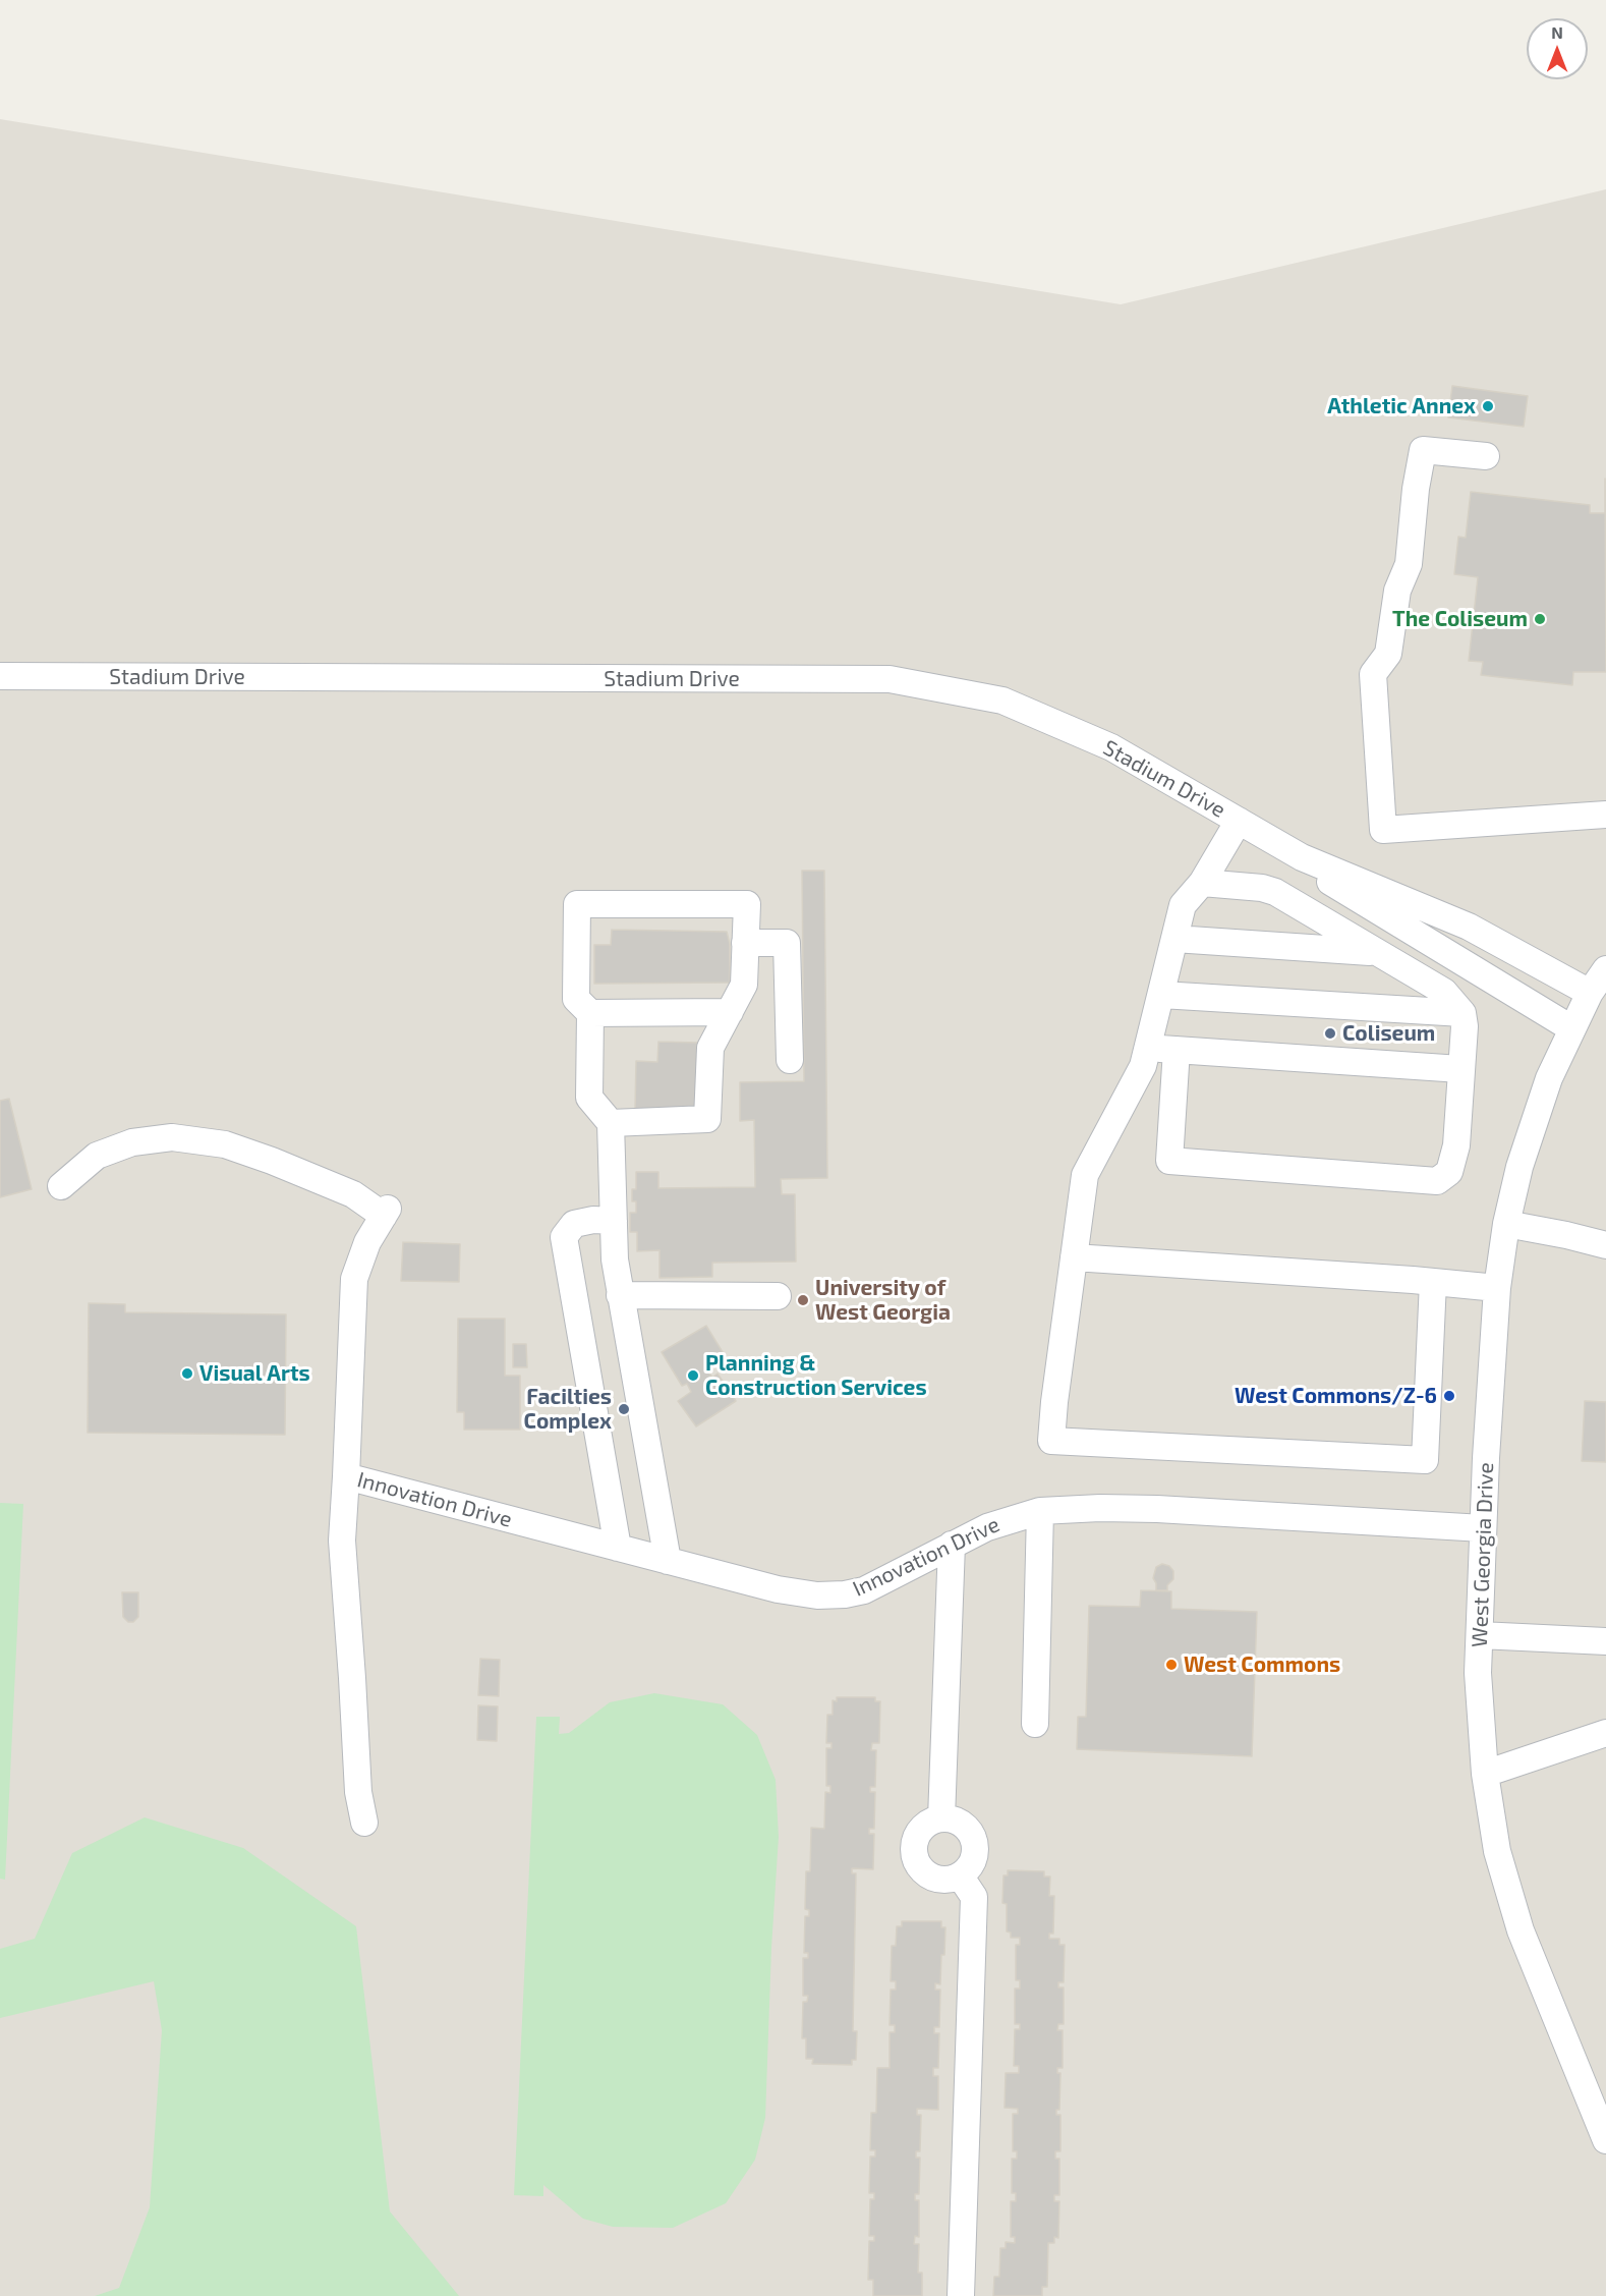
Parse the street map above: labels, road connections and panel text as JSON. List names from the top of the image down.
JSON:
{
  "streets": {
    "street": ["Stadium Drive", "Innovation Drive", "West Georgia Drive"]
  },
  "crossings": [
    ["Stadium Drive", "West Georgia Drive"],
    ["Innovation Drive", "West Georgia Drive"]
  ],
  "places": [
    "Athletic Annex",
    "The Coliseum",
    "Coliseum",
    "University of West Georgia",
    "Visual Arts",
    "Planning & Construction Services",
    "West Commons/Z-6",
    "Facilties Complex",
    "West Commons"
  ],
  "north": "top"
}
